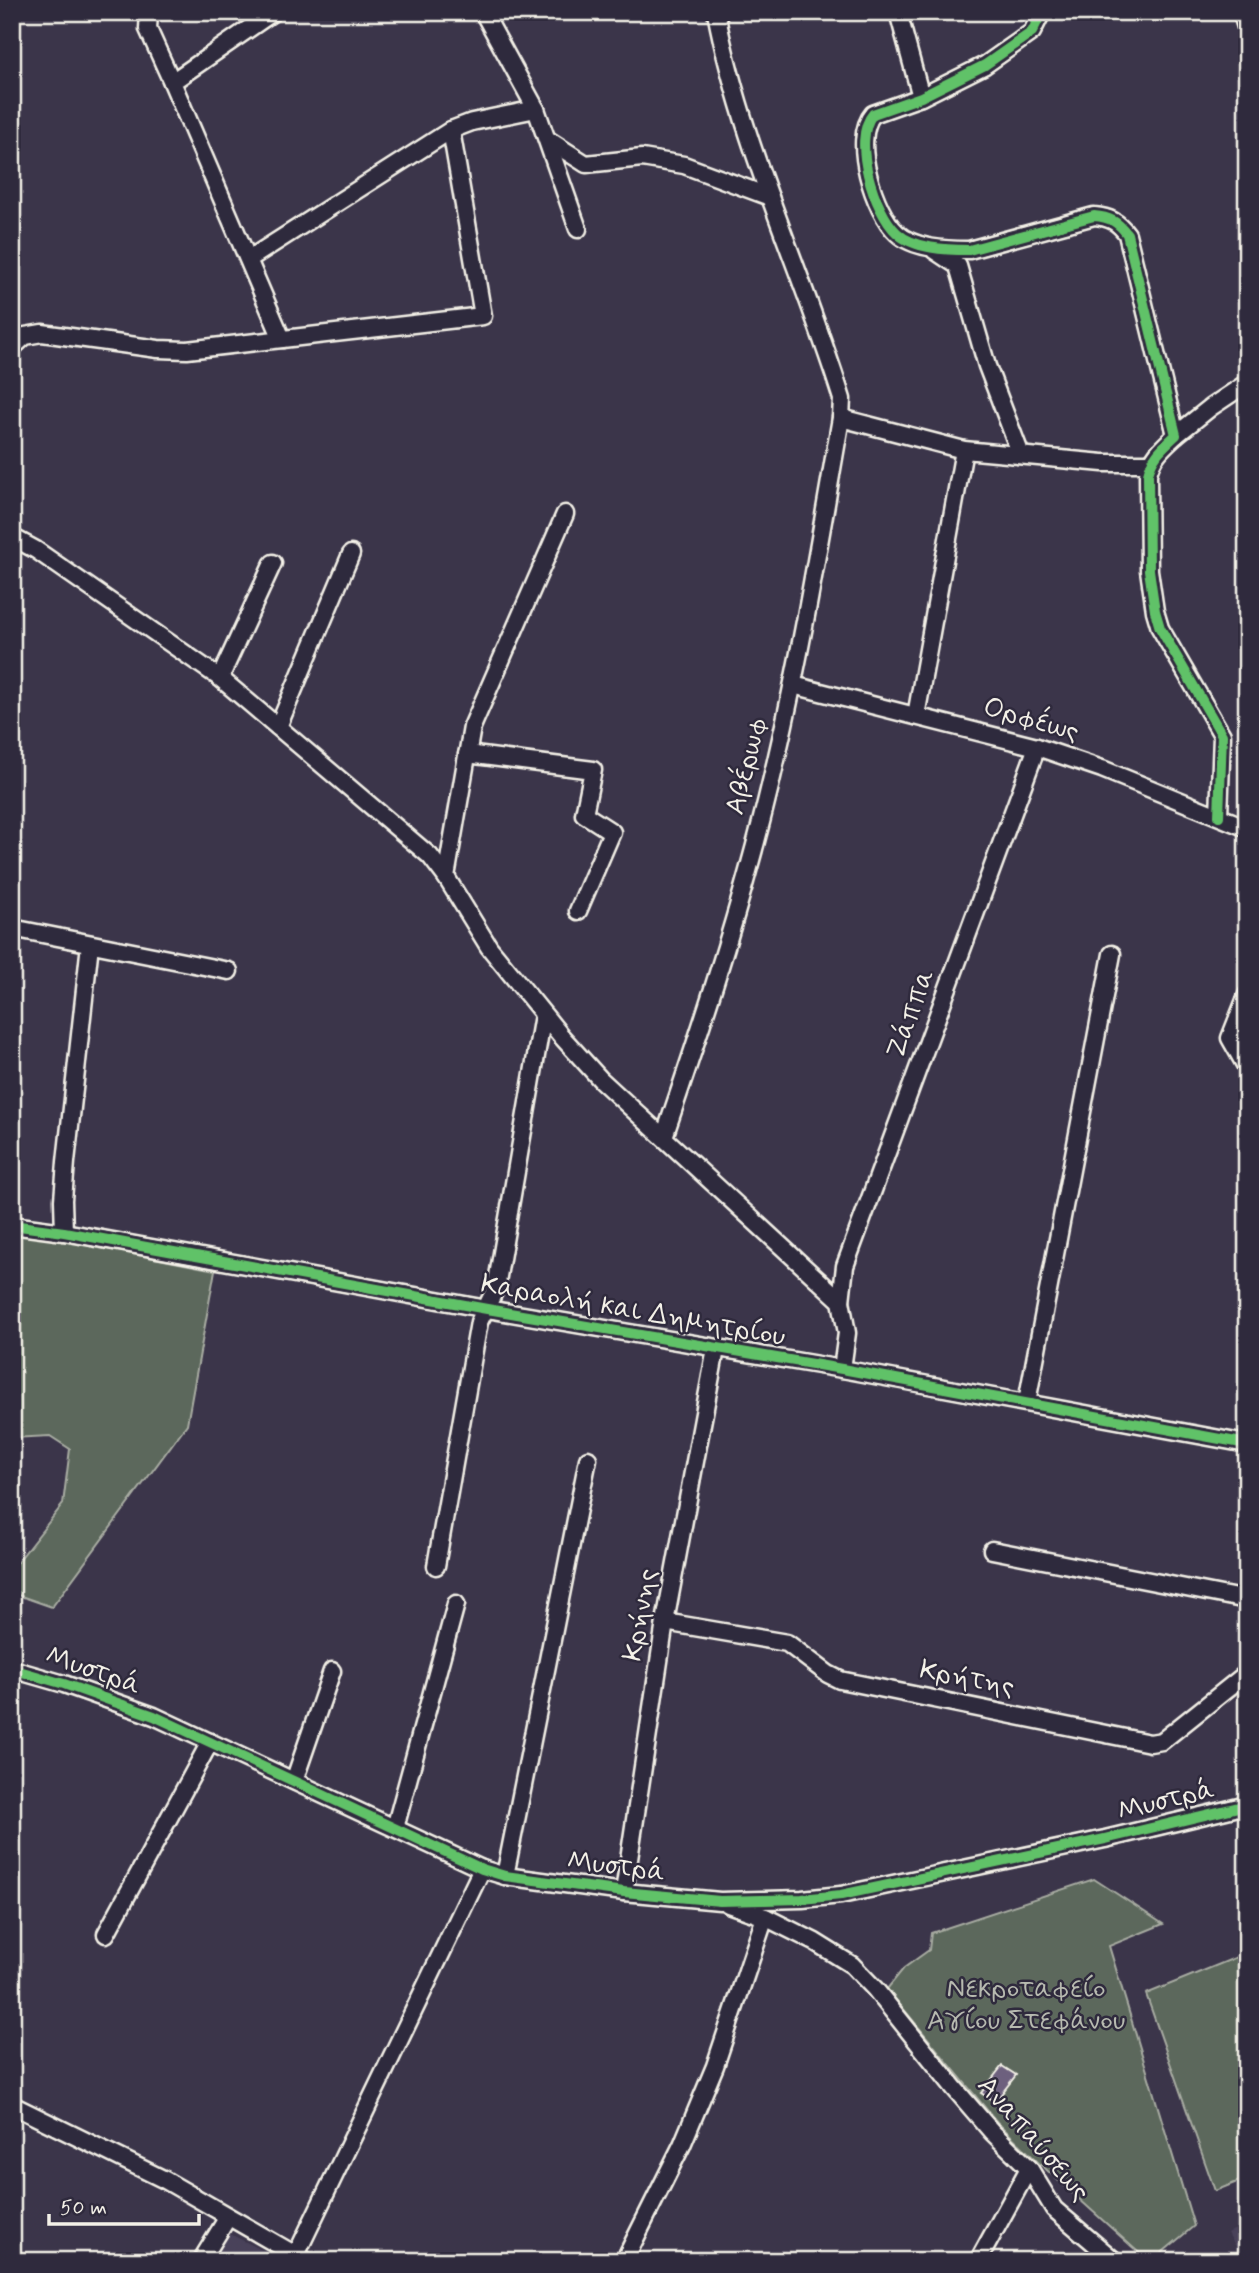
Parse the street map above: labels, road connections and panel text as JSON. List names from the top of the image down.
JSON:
{
  "streets": {
    "street": [
      "Ορφέως",
      "Αβέρωφ",
      "Ζάππα",
      "Καραολή και Δημητρίου",
      "Κρήνης",
      "Μυστρά",
      "Κρήτης",
      "Αναπαύσεως"
    ]
  },
  "crossings": [
    ["Ορφέως", "Αβέρωφ"],
    ["Ορφέως", "Ζάππα"],
    ["Ζάππα", "Καραολή και Δημητρίου"],
    ["Καραολή και Δημητρίου", "Κρήνης"],
    ["Κρήνης", "Μυστρά"],
    ["Κρήνης", "Κρήτης"],
    ["Μυστρά", "Αναπαύσεως"]
  ],
  "parks": ["Νεκροταφείο Αγίου Στεφάνου"],
  "scale_bar": "50 m"
}
